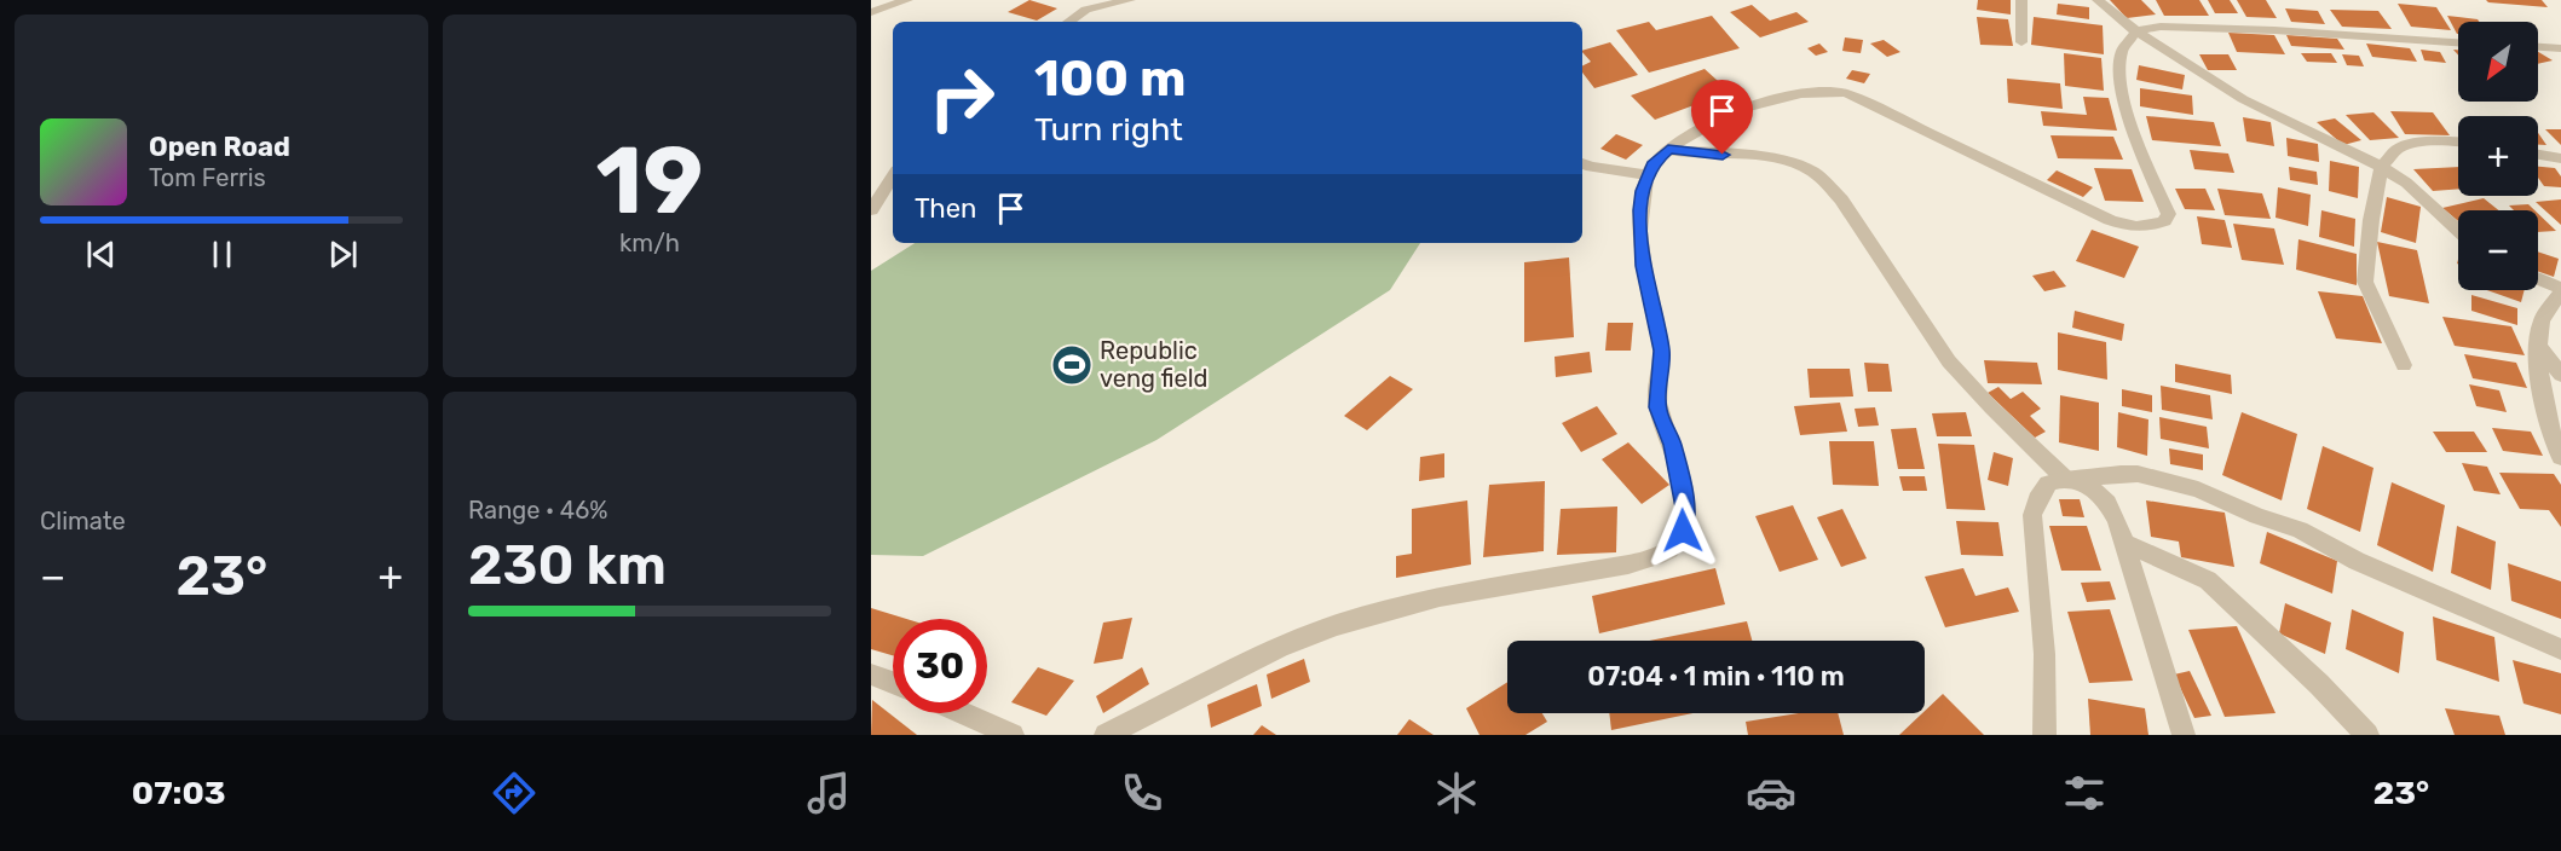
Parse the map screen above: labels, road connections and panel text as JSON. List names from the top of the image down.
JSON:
{
  "places": {
    "sports": ["Republic veng field"]
  },
  "north": "bottom left",
  "page": {
    "tile": [
      ["19", "km/h"],
      "Climate",
      ["Range · 46%", "230 km"]
    ],
    "map_buttons": ["+", "−"],
    "turn": ["100 m", "Turn right"],
    "song": ["Open Road", "Tom Ferris"],
    "then": "Then",
    "heat": ["−", "23°", "+"],
    "limit": "30",
    "trip": "07:04 · 1 min · 110 m",
    "tabs": ["07:03", "23°"]
  }
}
